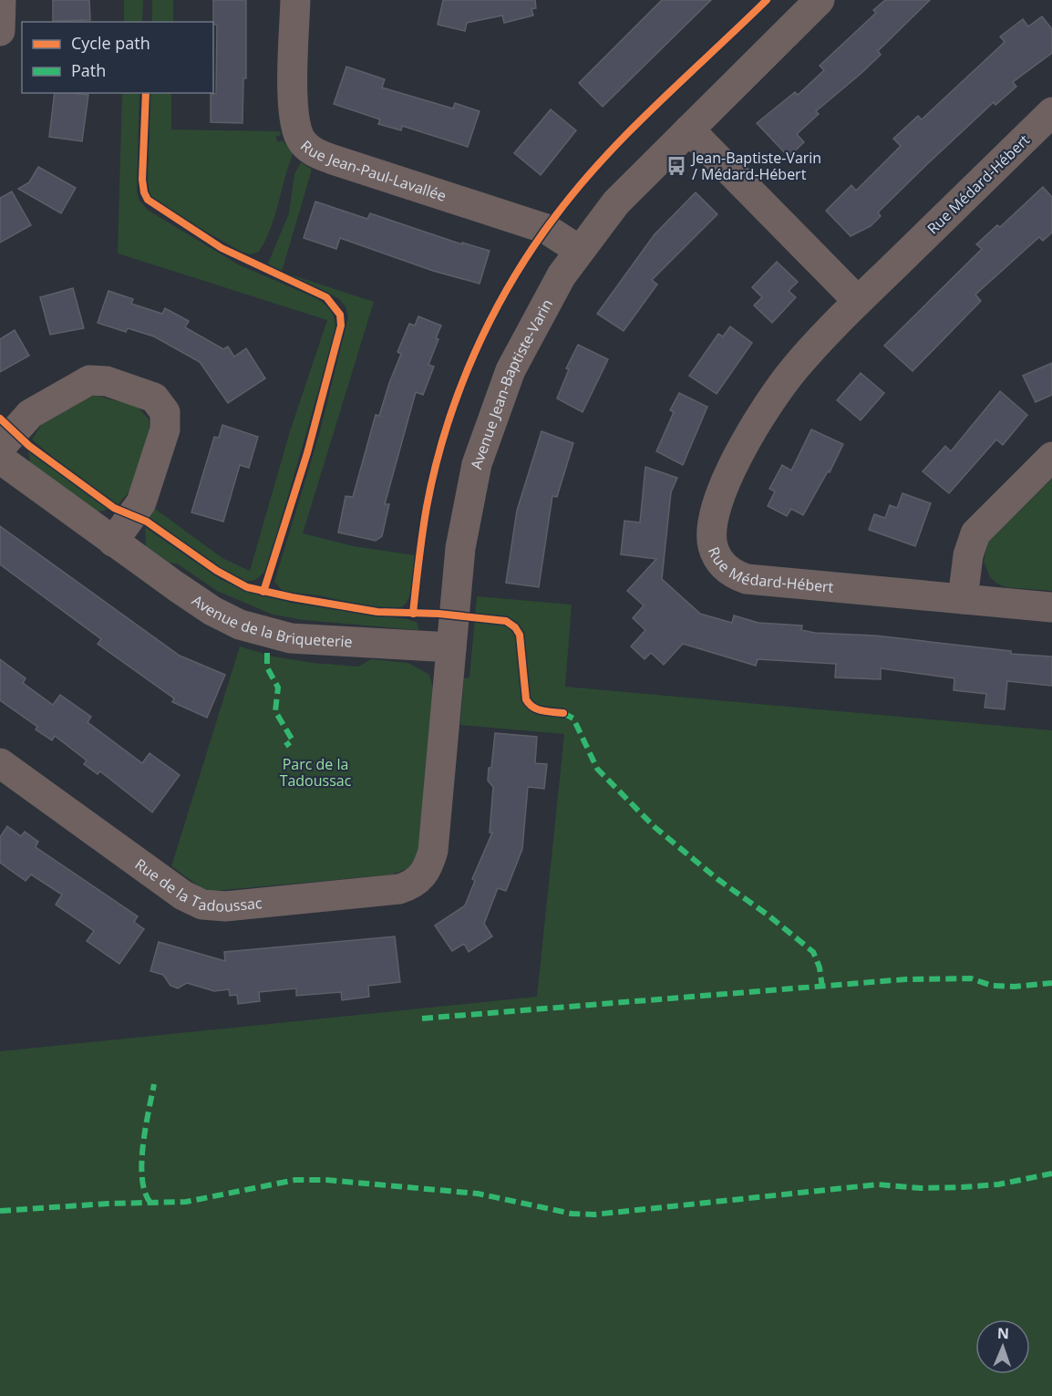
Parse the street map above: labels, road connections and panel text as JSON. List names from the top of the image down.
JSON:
{
  "streets": {
    "street": [
      "Rue Jean-Paul-Lavallée",
      "Rue Médard-Hébert",
      "Avenue Jean-Baptiste-Varin",
      "Avenue de la Briqueterie",
      "Rue de la Tadoussac"
    ]
  },
  "crossings": [
    ["Rue Jean-Paul-Lavallée", "Avenue Jean-Baptiste-Varin"],
    ["Avenue Jean-Baptiste-Varin", "Avenue de la Briqueterie"],
    ["Avenue Jean-Baptiste-Varin", "Rue de la Tadoussac"]
  ],
  "parks": ["Parc de la Tadoussac"],
  "places": {
    "bus stop": ["Jean-Baptiste-Varin / Médard-Hébert"]
  },
  "legend": ["Cycle path", "Path"],
  "north": "top"
}
